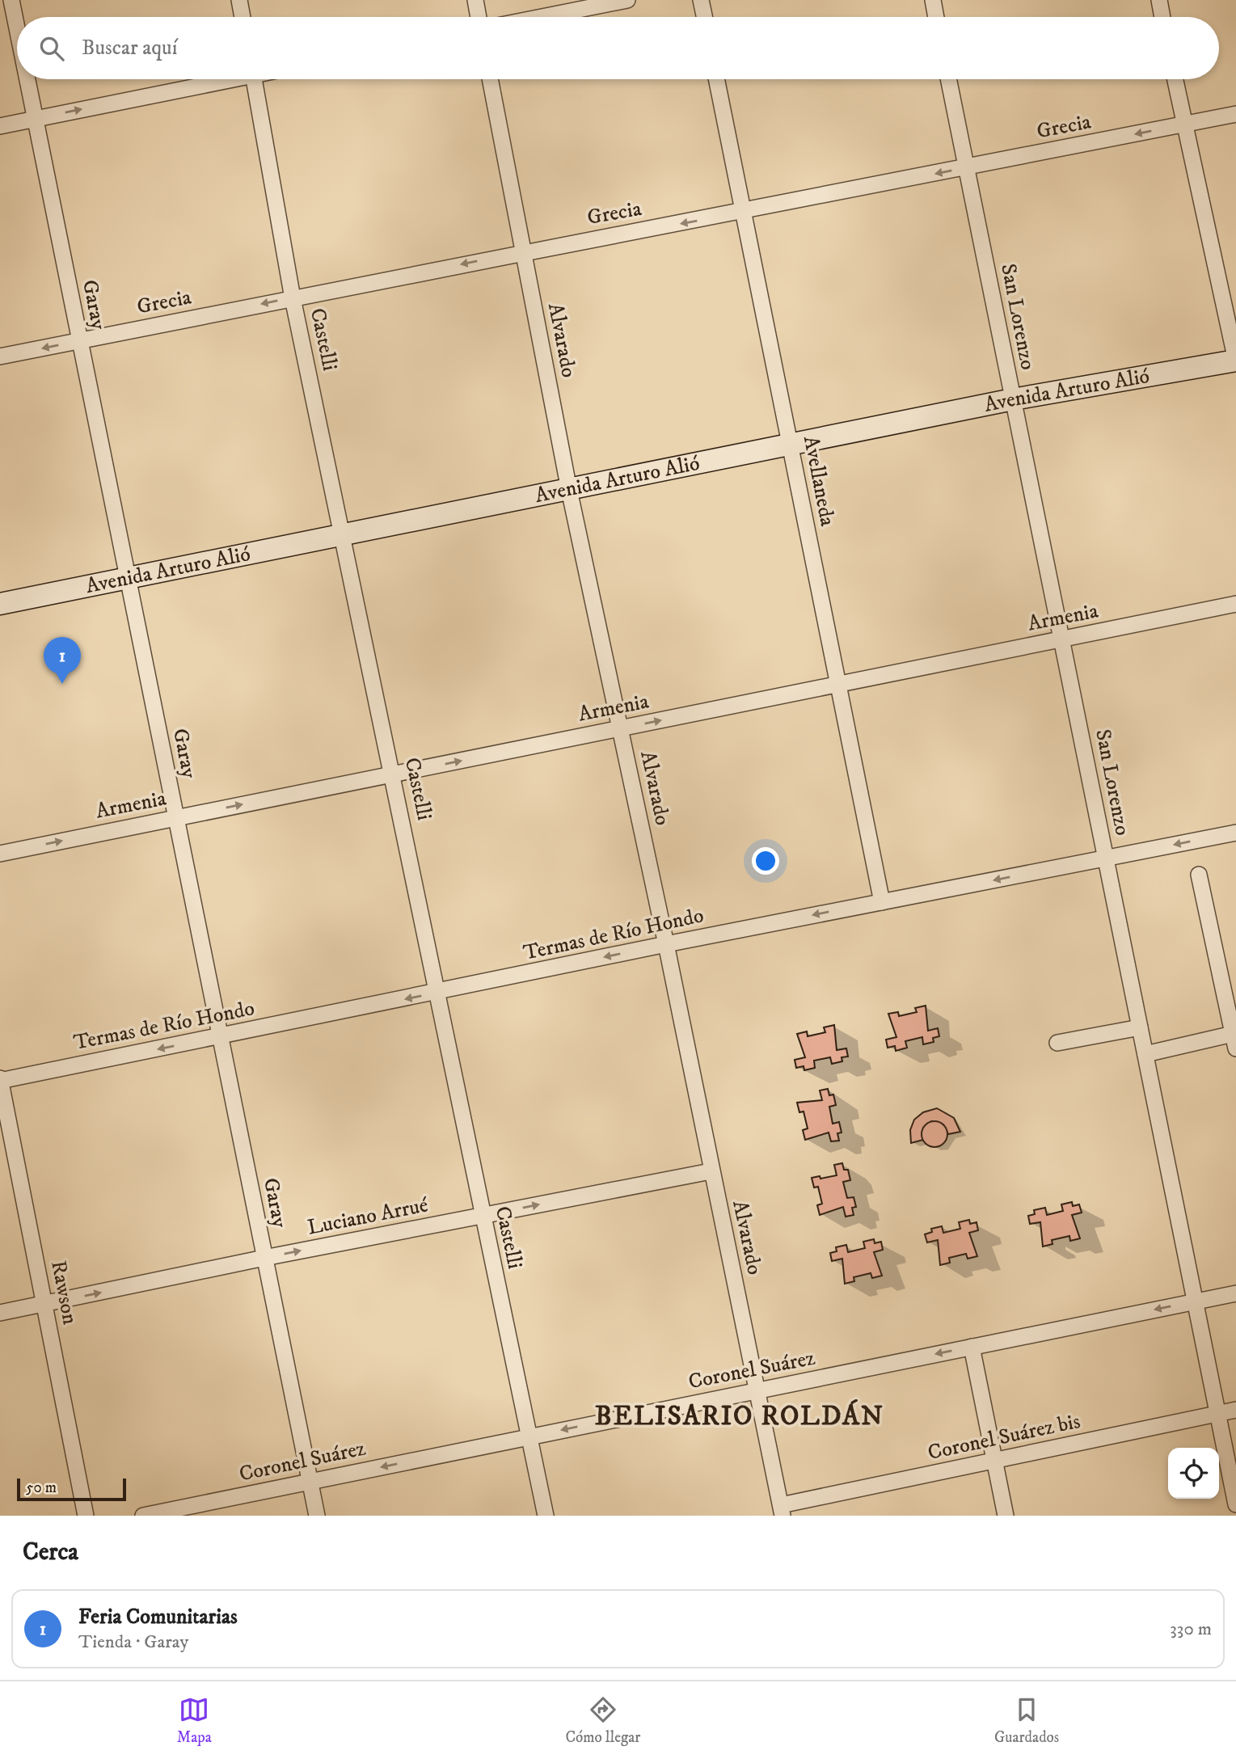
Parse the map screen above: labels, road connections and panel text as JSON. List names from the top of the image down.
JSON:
{
  "streets": {
    "main road": ["Avenida Arturo Alió"],
    "street": [
      "Grecia",
      "Garay",
      "San Lorenzo",
      "Castelli",
      "Alvarado",
      "Avellaneda",
      "Armenia",
      "Termas de Río Hondo",
      "Luciano Arrué",
      "Rawson",
      "Coronel Suárez",
      "Coronel Suárez bis"
    ]
  },
  "crossings": [
    ["Grecia", "Garay"],
    ["Grecia", "San Lorenzo"],
    ["Grecia", "Castelli"],
    ["Grecia", "Alvarado"],
    ["Grecia", "Avellaneda"],
    ["Garay", "Avenida Arturo Alió"],
    ["Garay", "Armenia"],
    ["Garay", "Termas de Río Hondo"],
    ["Garay", "Luciano Arrué"],
    ["Garay", "Coronel Suárez"],
    ["San Lorenzo", "Avenida Arturo Alió"],
    ["San Lorenzo", "Armenia"],
    ["San Lorenzo", "Termas de Río Hondo"],
    ["San Lorenzo", "Coronel Suárez"],
    ["San Lorenzo", "Coronel Suárez bis"],
    ["Castelli", "Avenida Arturo Alió"],
    ["Castelli", "Armenia"],
    ["Castelli", "Termas de Río Hondo"],
    ["Castelli", "Luciano Arrué"],
    ["Castelli", "Coronel Suárez"],
    ["Alvarado", "Avenida Arturo Alió"],
    ["Alvarado", "Armenia"],
    ["Alvarado", "Termas de Río Hondo"],
    ["Alvarado", "Luciano Arrué"],
    ["Alvarado", "Coronel Suárez"],
    ["Alvarado", "Coronel Suárez bis"],
    ["Avenida Arturo Alió", "Avellaneda"],
    ["Avellaneda", "Armenia"],
    ["Avellaneda", "Termas de Río Hondo"],
    ["Termas de Río Hondo", "Rawson"],
    ["Luciano Arrué", "Rawson"]
  ],
  "one_way": [
    "Grecia",
    "Armenia",
    "Termas de Río Hondo",
    "Luciano Arrué",
    "Coronel Suárez"
  ],
  "districts": ["BELISARIO ROLDÁN"],
  "scale_bar": "50 m",
  "page": {
    "search": "Buscar aquí",
    "pins": "1",
    "scale": "50 m",
    "heading": "Cerca",
    "list": [
      {
        "mark": "1",
        "name": "Feria Comunitarias",
        "note": "Tienda · Garay",
        "value": "330 m"
      }
    ],
    "nav": ["Mapa", "Cómo llegar", "Guardados"]
  }
}
